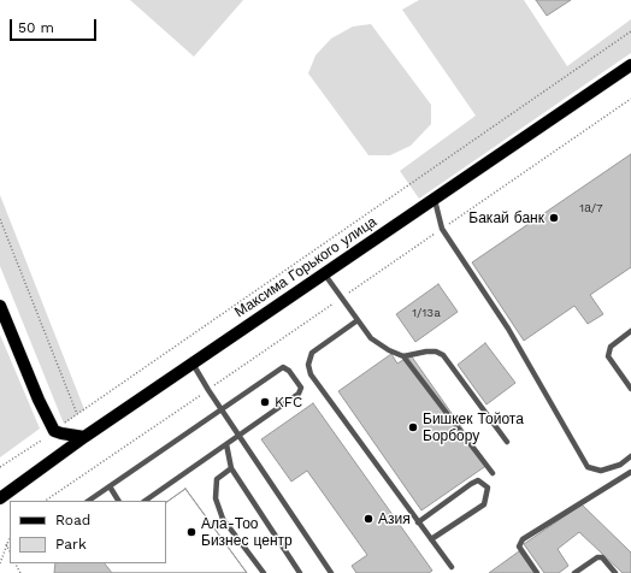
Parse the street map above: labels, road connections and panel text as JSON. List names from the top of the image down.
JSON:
{
  "streets": {
    "main road": ["Максима Горького улица"]
  },
  "places": [
    "Бакай банк",
    "KFC",
    "Бишкек Тойота Борбору",
    "Азия",
    "Ала-Тоо Бизнес центр"
  ],
  "house_numbers": ["1а/7", "1/13a"],
  "legend": ["Road", "Park"],
  "scale_bar": "50 m"
}
